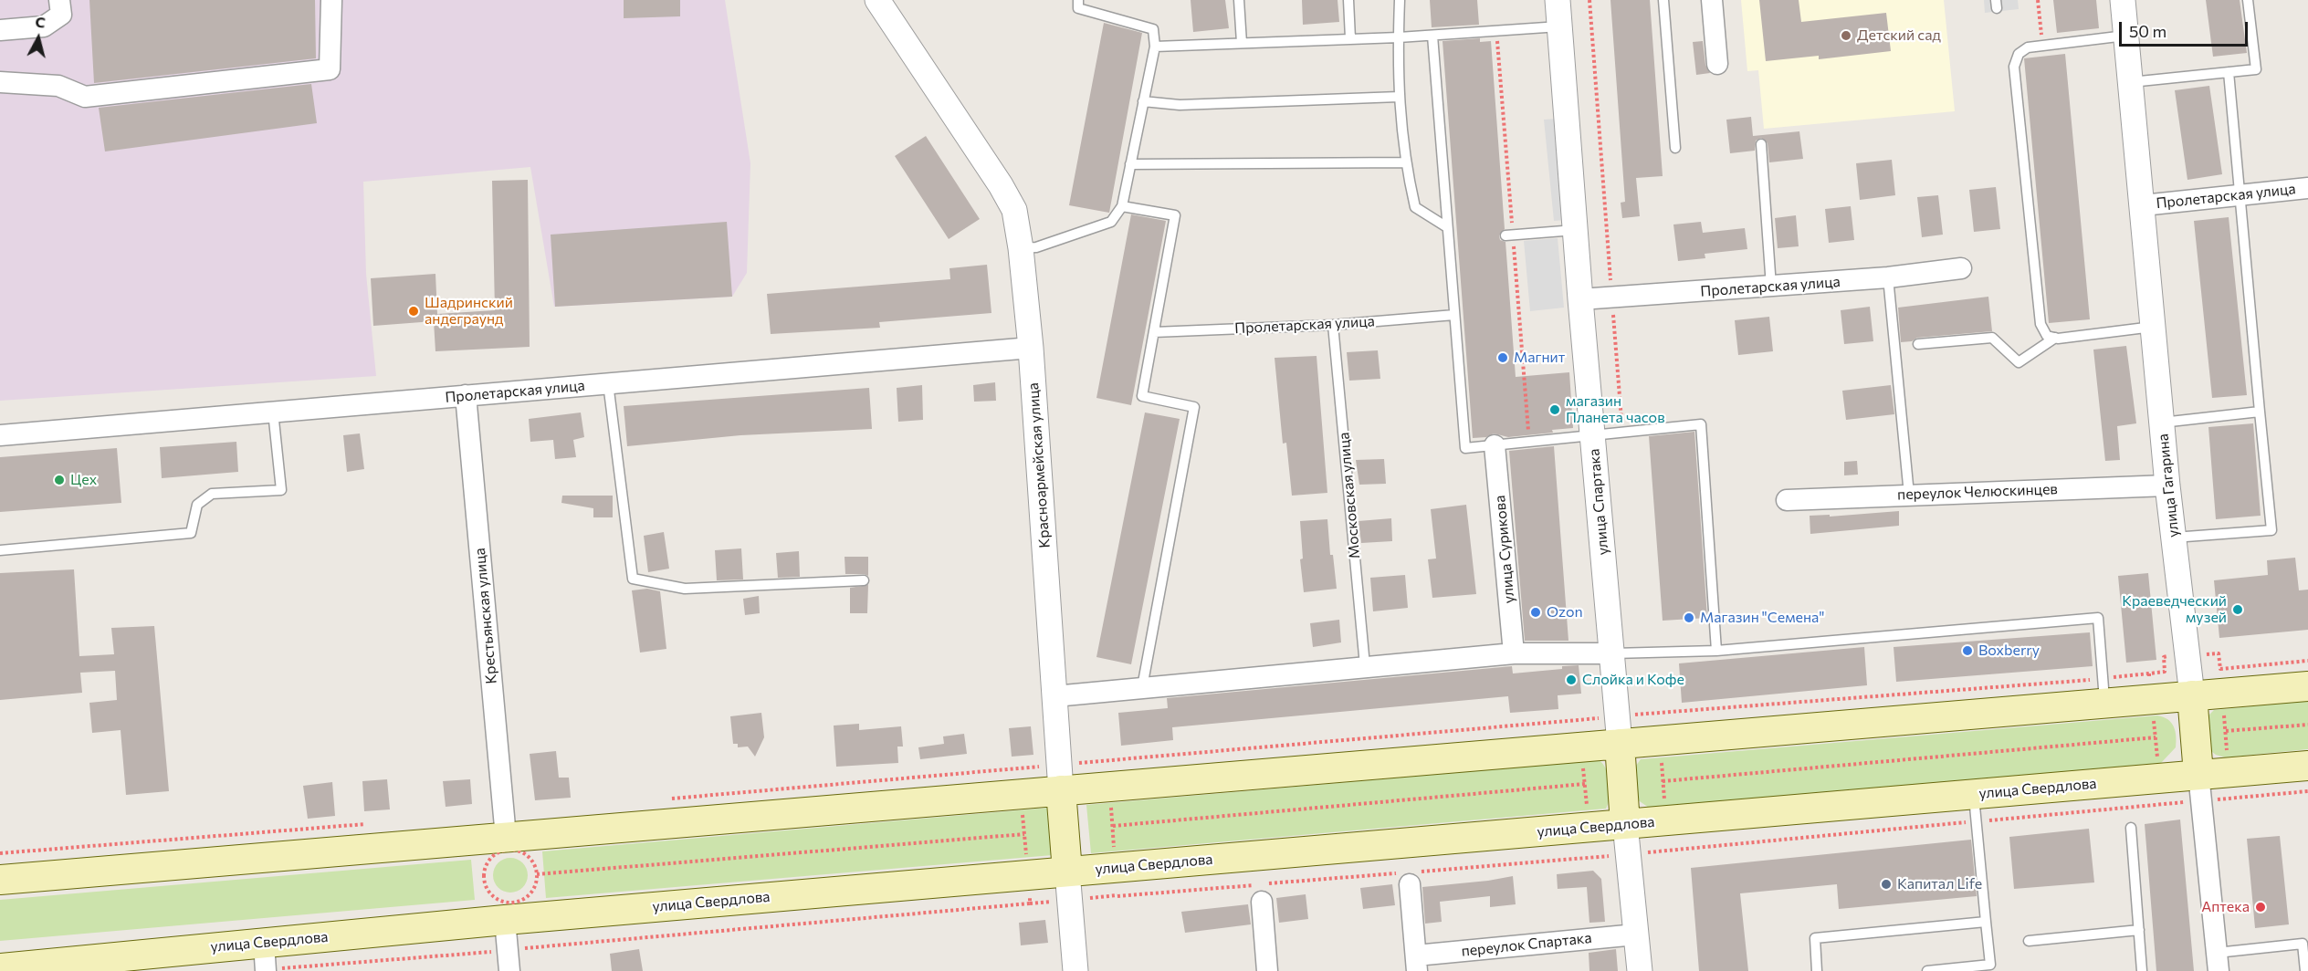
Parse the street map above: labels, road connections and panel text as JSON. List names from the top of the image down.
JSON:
{
  "streets": {
    "main road": [
      "Красноармейская улица",
      "улица Гагарина",
      "улица Спартака",
      "улица Свердлова"
    ],
    "street": [
      "Пролетарская улица",
      "переулок Челюскинцев",
      "улица Сурикова",
      "Крестьянская улица",
      "переулок Спартака"
    ],
    "lane": ["Московская улица"]
  },
  "crossings": [
    ["Пролетарская улица", "Красноармейская улица"],
    ["Пролетарская улица", "улица Гагарина"],
    ["Пролетарская улица", "Московская улица"],
    ["Пролетарская улица", "улица Спартака"],
    ["Пролетарская улица", "Крестьянская улица"],
    ["Красноармейская улица", "улица Свердлова"],
    ["улица Гагарина", "переулок Челюскинцев"],
    ["улица Гагарина", "улица Свердлова"],
    ["улица Спартака", "улица Свердлова"],
    ["улица Спартака", "переулок Спартака"]
  ],
  "places": [
    "Детский сад",
    "Шадринский андеграунд",
    "Магнит",
    "магазин Планета часов",
    "Цех",
    "Краеведческий музей",
    "Ozon",
    "Магазин \"Семена\"",
    "Boxberry",
    "Слойка и Кофе",
    "Капитал Life",
    "Аптека"
  ],
  "scale_bar": "50 m",
  "north": "top"
}
